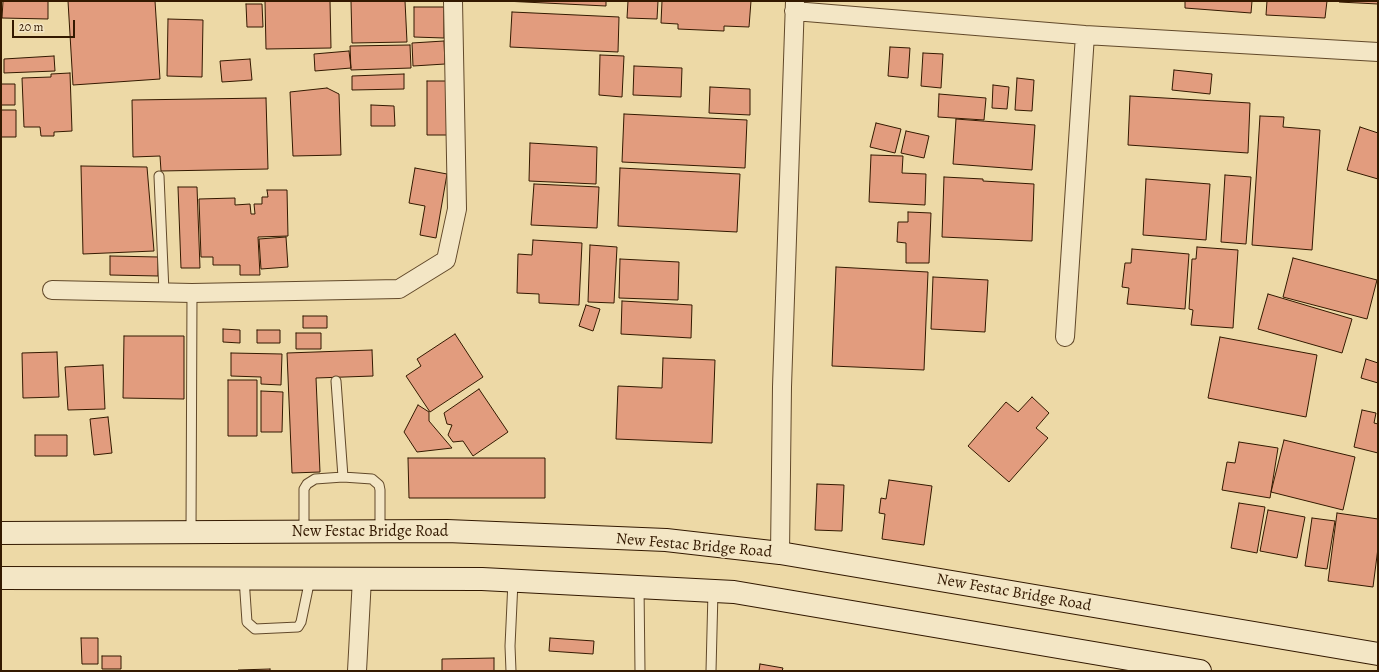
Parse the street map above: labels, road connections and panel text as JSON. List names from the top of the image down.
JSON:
{
  "streets": {
    "main road": ["New Festac Bridge Road"]
  },
  "scale_bar": "20 m"
}
